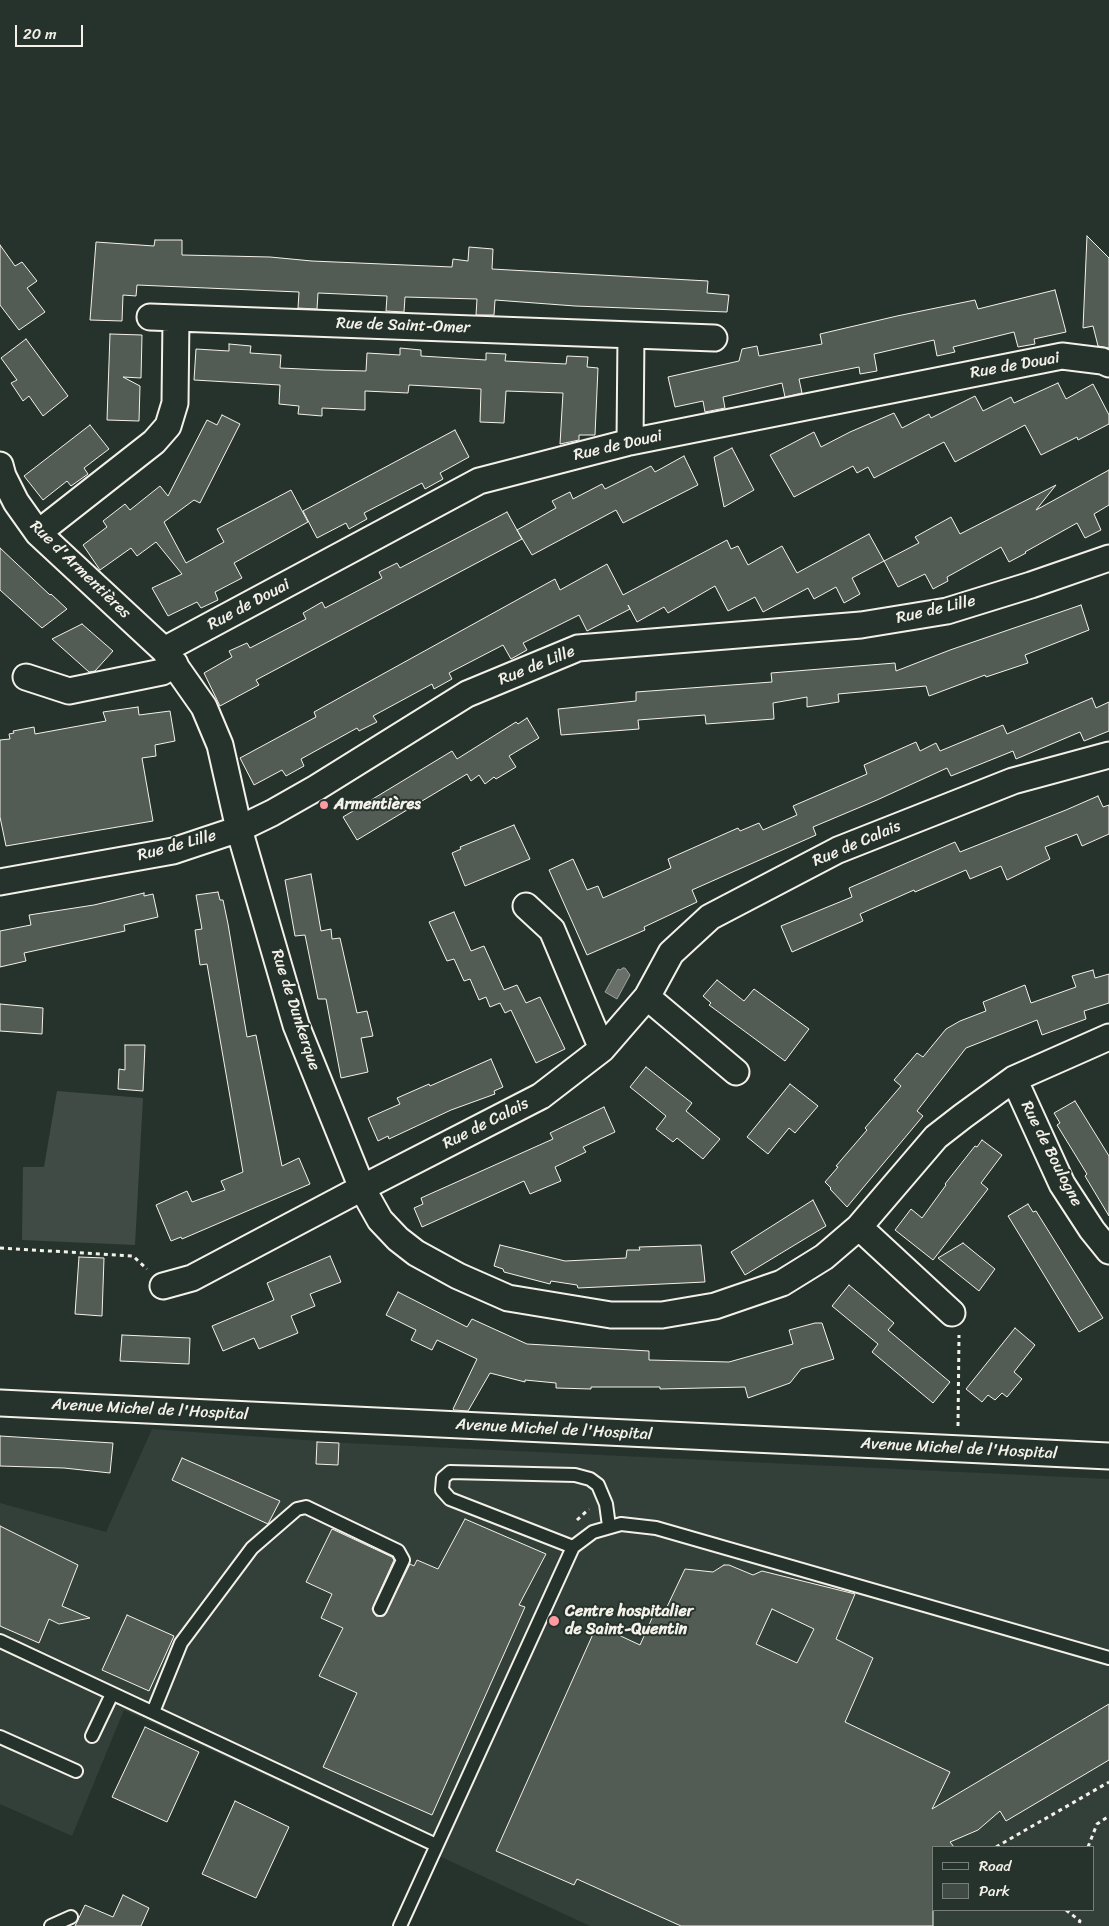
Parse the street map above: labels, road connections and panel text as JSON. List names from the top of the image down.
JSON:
{
  "streets": {
    "street": [
      "Rue de Saint-Omer",
      "Rue de Douai",
      "Rue d'Armentières",
      "Rue de Lille",
      "Rue de Calais",
      "Rue de Dunkerque",
      "Rue de Boulogne",
      "Avenue Michel de l'Hospital"
    ]
  },
  "crossings": [
    ["Rue de Douai", "Rue d'Armentières"],
    ["Rue d'Armentières", "Rue de Lille"],
    ["Rue d'Armentières", "Rue de Dunkerque"],
    ["Rue de Lille", "Rue de Dunkerque"],
    ["Rue de Calais", "Rue de Dunkerque"],
    ["Rue de Dunkerque", "Rue de Boulogne"]
  ],
  "places": ["Armentières", "Centre hospitalier de Saint-Quentin"],
  "legend": ["Road", "Park"],
  "scale_bar": "20 m"
}
